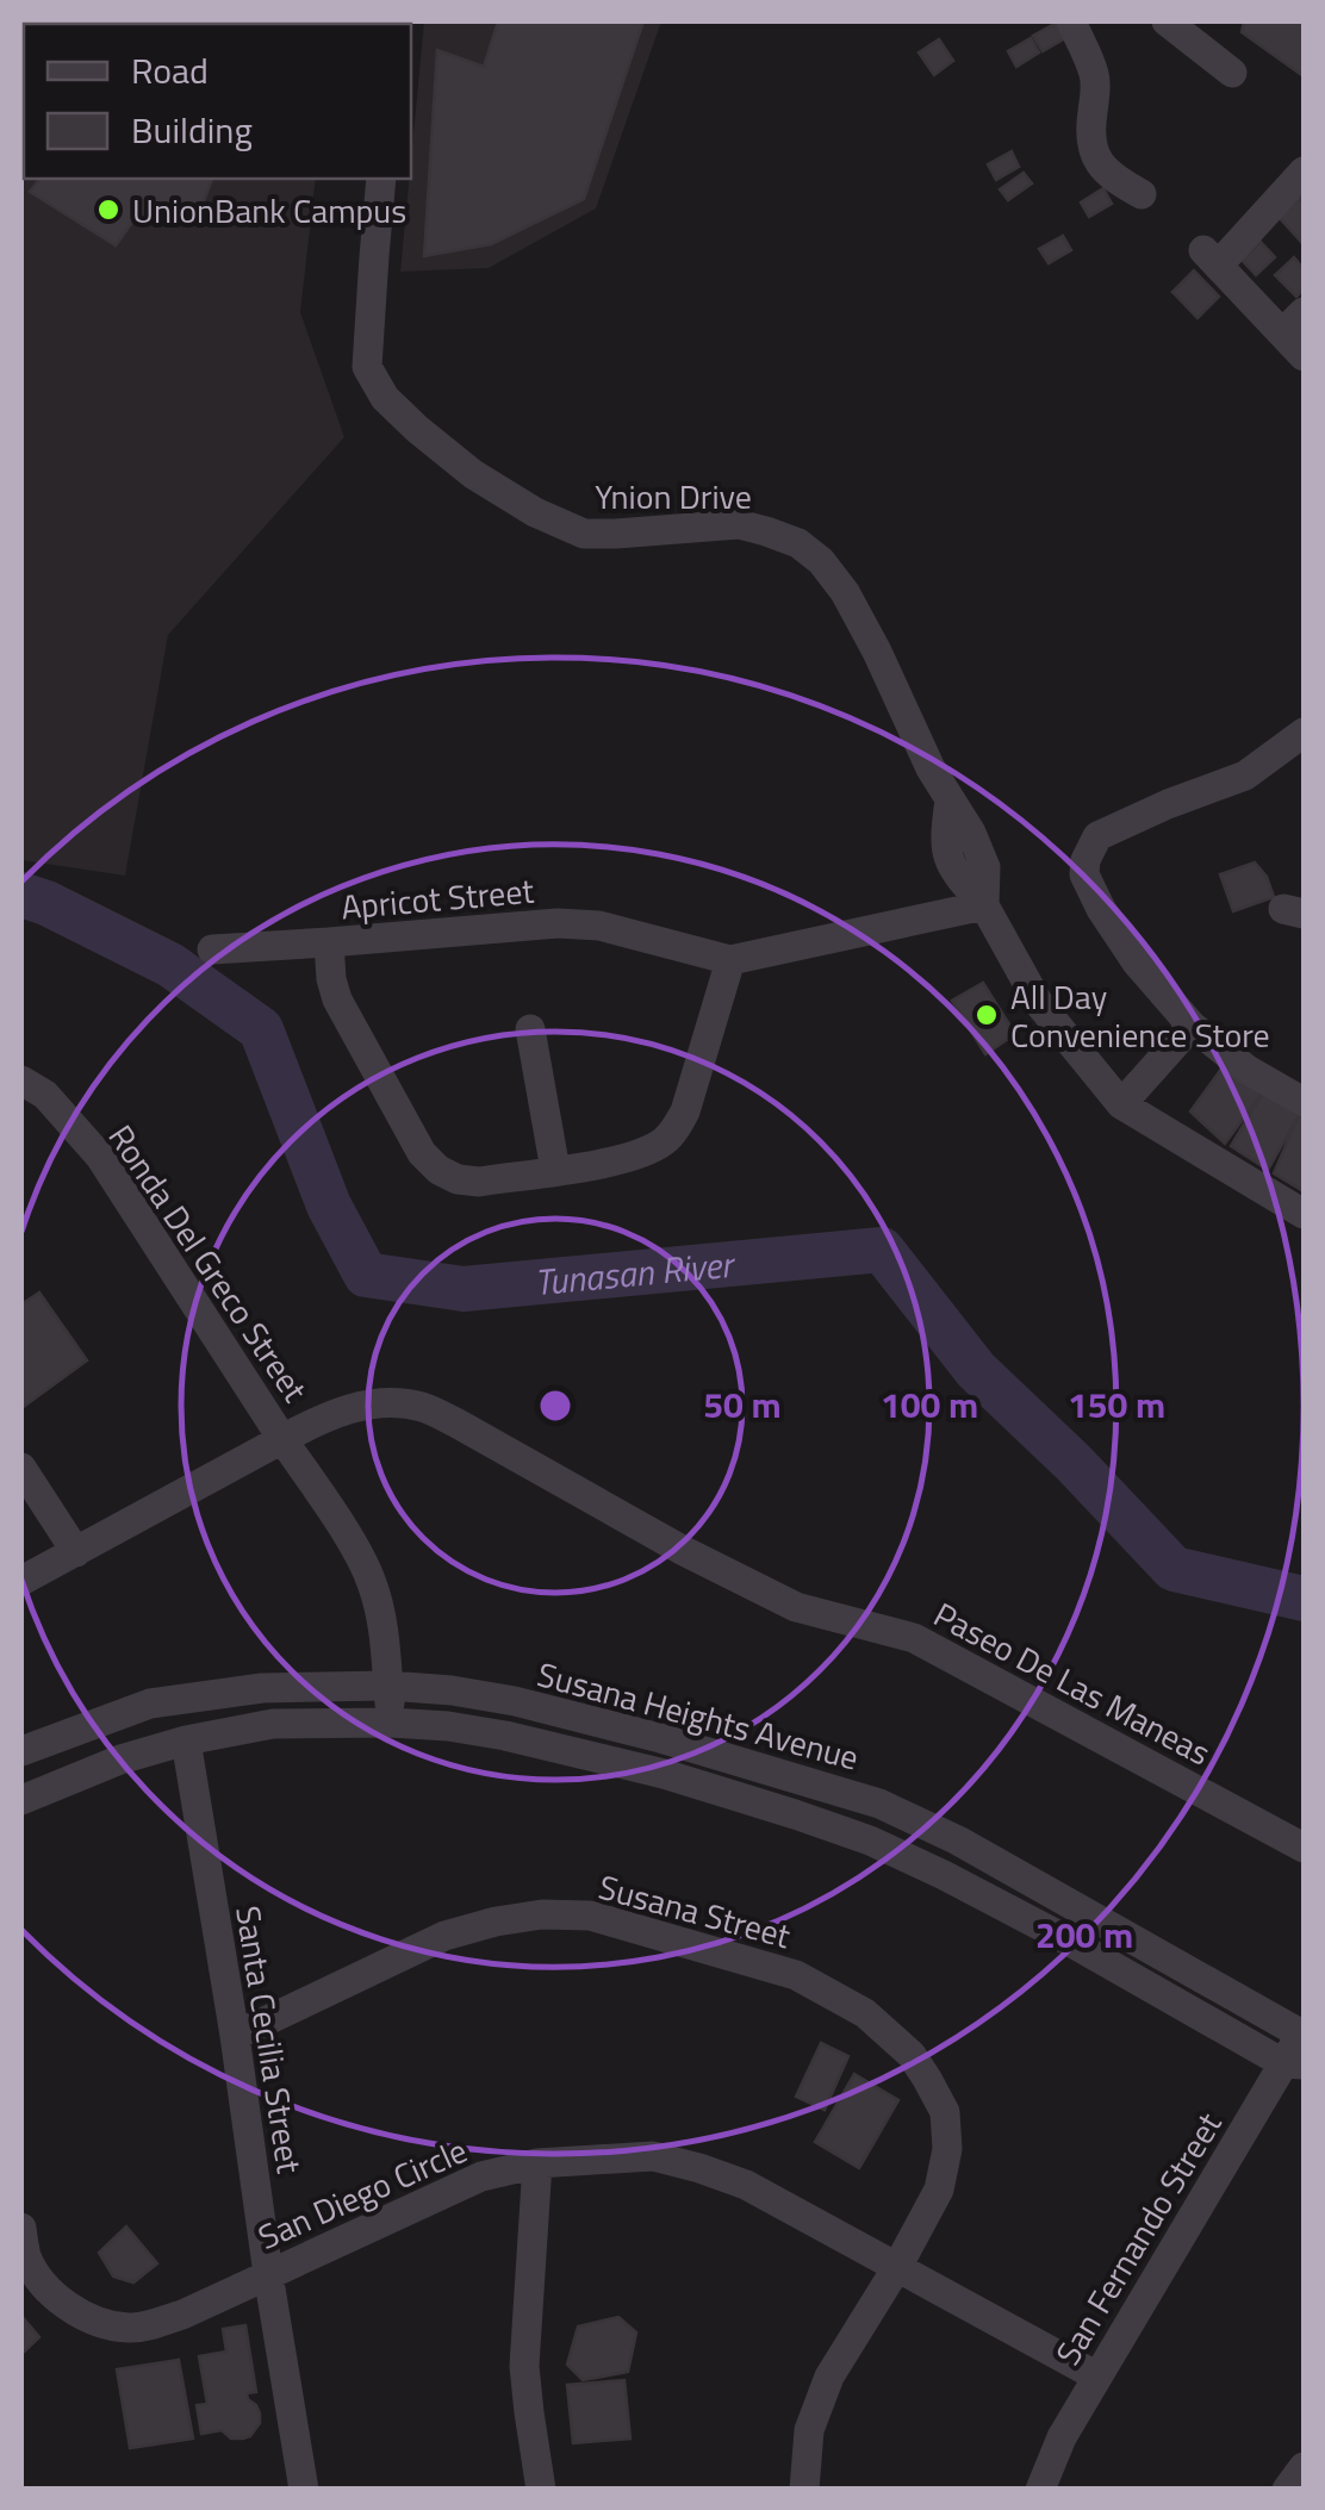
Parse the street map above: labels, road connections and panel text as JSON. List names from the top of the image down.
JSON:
{
  "streets": {
    "street": [
      "Ynion Drive",
      "Apricot Street",
      "Ronda Del Greco Street",
      "Paseo De Las Maneas",
      "Susana Heights Avenue",
      "Susana Street",
      "Santa Cecilia Street",
      "San Diego Circle",
      "San Fernando Street"
    ]
  },
  "crossings": [
    ["Ynion Drive", "Apricot Street"],
    ["Ronda Del Greco Street", "Paseo De Las Maneas"],
    ["Ronda Del Greco Street", "Susana Heights Avenue"],
    ["Susana Heights Avenue", "Santa Cecilia Street"],
    ["Susana Heights Avenue", "San Fernando Street"],
    ["Susana Street", "Santa Cecilia Street"],
    ["Susana Street", "San Diego Circle"],
    ["Santa Cecilia Street", "San Diego Circle"],
    ["San Diego Circle", "San Fernando Street"]
  ],
  "water": ["Tunasan River"],
  "places": ["UnionBank Campus", "All Day Convenience Store"],
  "legend": ["Road", "Building"],
  "rings": [
    "50 m",
    "100 m",
    "150 m",
    "200 m"
  ]
}
